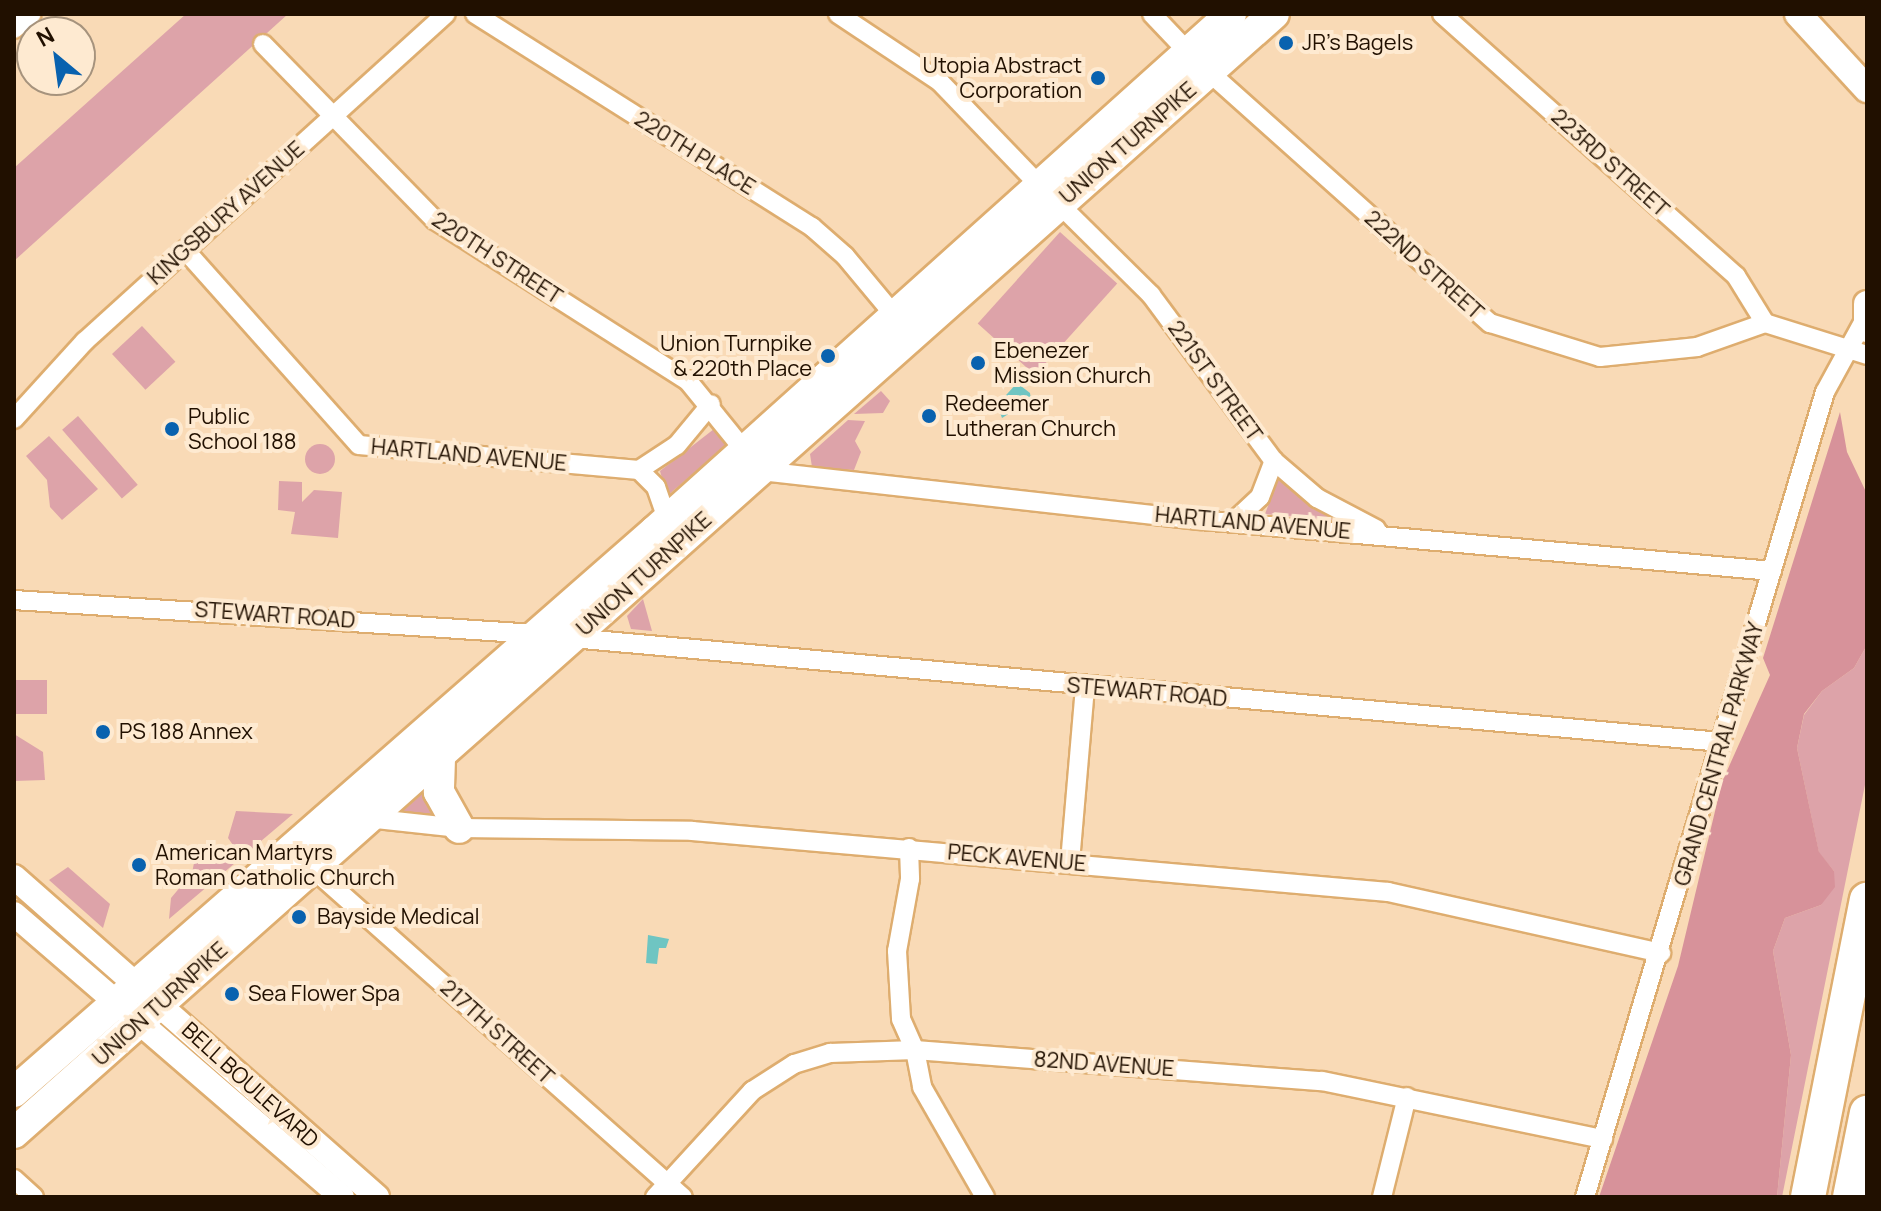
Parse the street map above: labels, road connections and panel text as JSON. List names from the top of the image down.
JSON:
{
  "streets": {
    "main road": ["UNION TURNPIKE"],
    "street": [
      "220TH PLACE",
      "223RD STREET",
      "KINGSBURY AVENUE",
      "220TH STREET",
      "222ND STREET",
      "221ST STREET",
      "HARTLAND AVENUE",
      "STEWART ROAD",
      "GRAND CENTRAL PARKWAY",
      "PECK AVENUE",
      "217TH STREET",
      "82ND AVENUE",
      "BELL BOULEVARD"
    ]
  },
  "crossings": [
    ["UNION TURNPIKE", "220TH PLACE"],
    ["UNION TURNPIKE", "220TH STREET"],
    ["UNION TURNPIKE", "222ND STREET"],
    ["UNION TURNPIKE", "221ST STREET"],
    ["UNION TURNPIKE", "HARTLAND AVENUE"],
    ["UNION TURNPIKE", "STEWART ROAD"],
    ["UNION TURNPIKE", "PECK AVENUE"],
    ["UNION TURNPIKE", "217TH STREET"],
    ["UNION TURNPIKE", "BELL BOULEVARD"],
    ["223RD STREET", "222ND STREET"],
    ["KINGSBURY AVENUE", "220TH STREET"],
    ["KINGSBURY AVENUE", "HARTLAND AVENUE"],
    ["220TH STREET", "HARTLAND AVENUE"],
    ["221ST STREET", "HARTLAND AVENUE"],
    ["HARTLAND AVENUE", "GRAND CENTRAL PARKWAY"],
    ["STEWART ROAD", "GRAND CENTRAL PARKWAY"],
    ["GRAND CENTRAL PARKWAY", "PECK AVENUE"],
    ["GRAND CENTRAL PARKWAY", "82ND AVENUE"],
    ["217TH STREET", "82ND AVENUE"]
  ],
  "places": [
    "JR's Bagels",
    "Utopia Abstract Corporation",
    "Union Turnpike & 220th Place",
    "Ebenezer Mission Church",
    "Redeemer Lutheran Church",
    "Public School 188",
    "PS 188 Annex",
    "American Martyrs Roman Catholic Church",
    "Bayside Medical",
    "Sea Flower Spa"
  ],
  "north": "top left"
}
